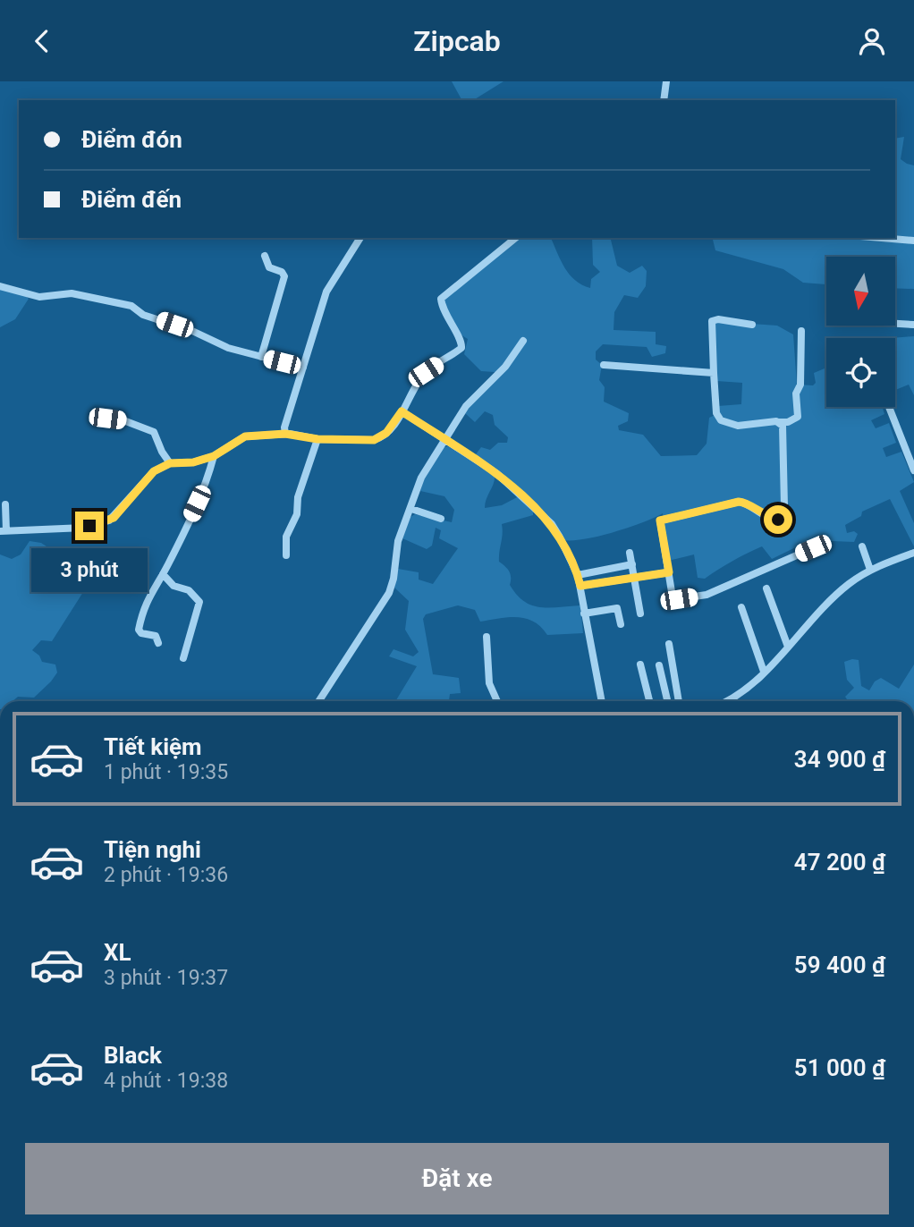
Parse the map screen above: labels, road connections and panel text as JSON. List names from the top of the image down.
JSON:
{
  "north": "bottom",
  "page": {
    "header": "Zipcab",
    "banner": ["Điểm đón", "Điểm đến"],
    "bubble": "3 phút",
    "list": [
      {
        "name": "Tiết kiệm",
        "note": "1 phút · 19:35",
        "value": "34 900 ₫"
      },
      {
        "name": "Tiện nghi",
        "note": "2 phút · 19:36",
        "value": "47 200 ₫"
      },
      {
        "name": "XL",
        "note": "3 phút · 19:37",
        "value": "59 400 ₫"
      },
      {
        "name": "Black",
        "note": "4 phút · 19:38",
        "value": "51 000 ₫"
      }
    ],
    "buttons": "Đặt xe"
  }
}
